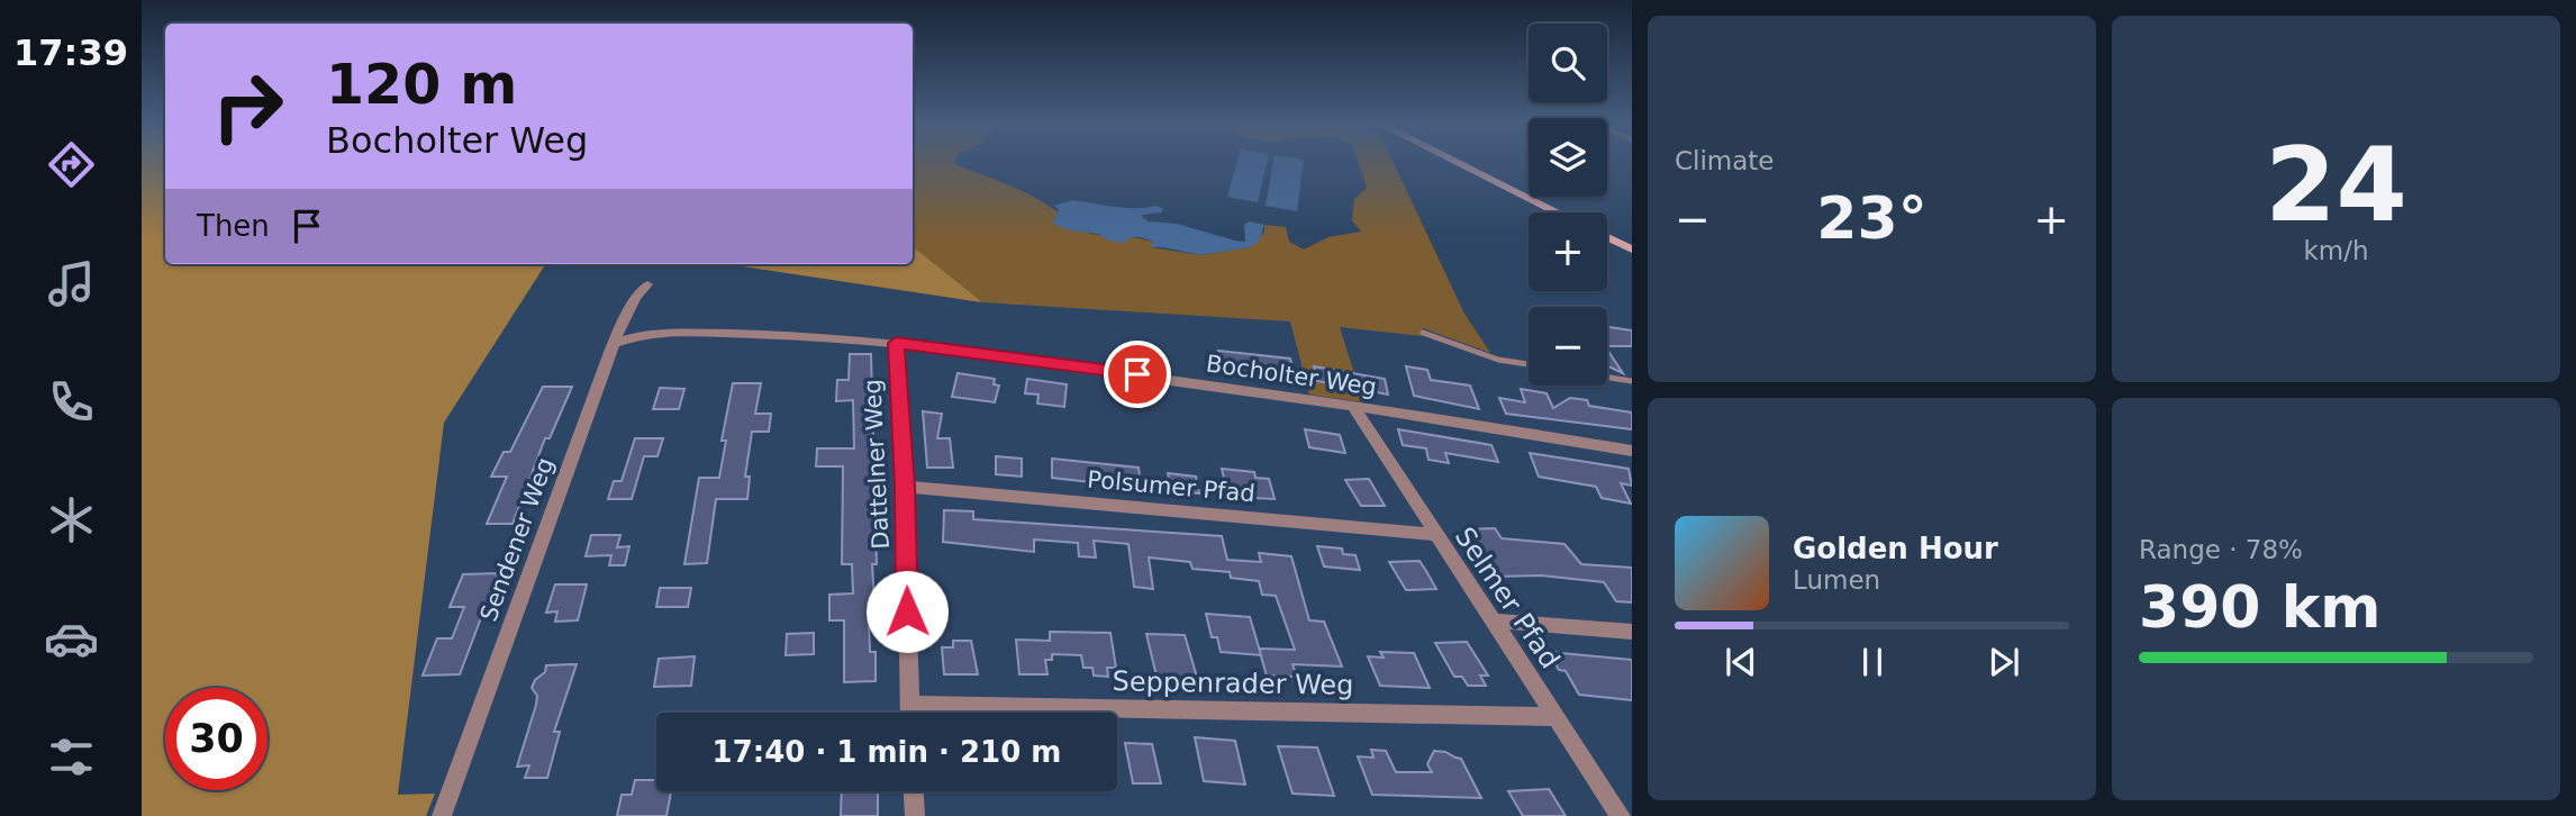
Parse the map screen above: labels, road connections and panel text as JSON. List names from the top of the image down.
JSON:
{
  "streets": {
    "street": [
      "Bocholter Weg",
      "Dattelner Weg",
      "Polsumer Pfad",
      "Sendener Weg",
      "Selmer Pfad",
      "Seppenrader Weg"
    ]
  },
  "crossings": [
    ["Bocholter Weg", "Dattelner Weg"],
    ["Bocholter Weg", "Sendener Weg"],
    ["Bocholter Weg", "Selmer Pfad"],
    ["Dattelner Weg", "Polsumer Pfad"],
    ["Dattelner Weg", "Seppenrader Weg"],
    ["Polsumer Pfad", "Selmer Pfad"],
    ["Selmer Pfad", "Seppenrader Weg"]
  ],
  "page": {
    "tabs": "17:39",
    "tile": [
      "Climate",
      ["24", "km/h"],
      ["Range · 78%", "390 km"]
    ],
    "map_buttons": ["+", "−"],
    "turn": ["120 m", "Bocholter Weg"],
    "heat": ["−", "23°", "+"],
    "then": "Then",
    "song": ["Golden Hour", "Lumen"],
    "limit": "30",
    "trip": "17:40 · 1 min · 210 m"
  }
}
